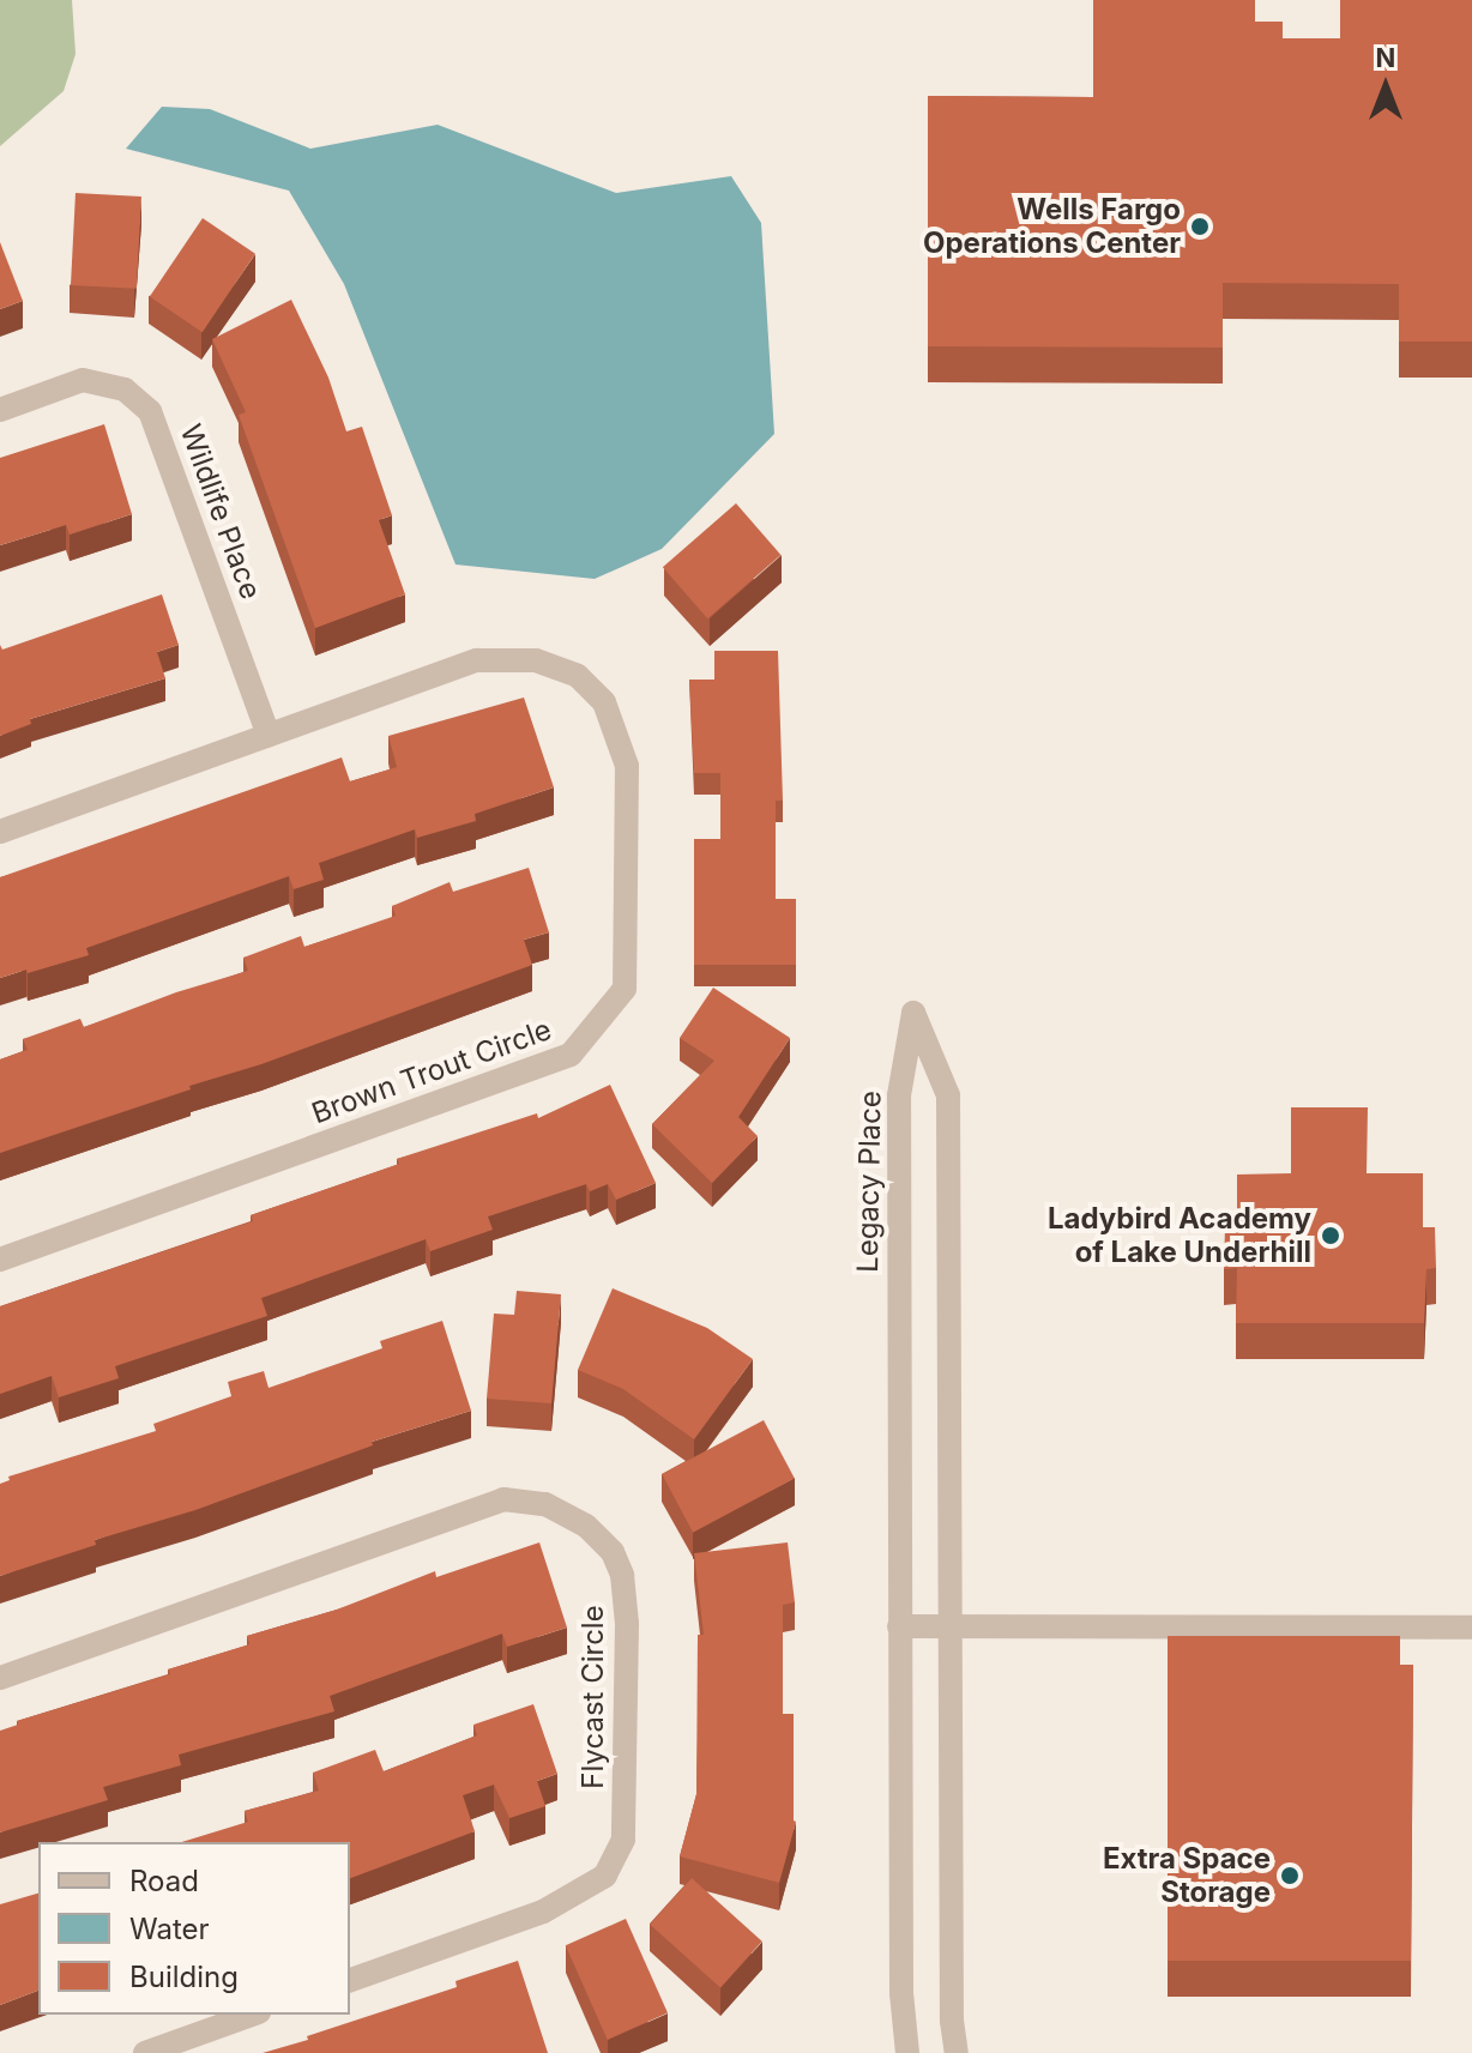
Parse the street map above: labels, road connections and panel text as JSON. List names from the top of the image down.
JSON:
{
  "streets": {
    "street": [
      "Wildlife Place",
      "Brown Trout Circle",
      "Legacy Place",
      "Flycast Circle"
    ]
  },
  "crossings": [
    ["Wildlife Place", "Brown Trout Circle"]
  ],
  "places": ["Wells Fargo Operations Center", "Ladybird Academy of Lake Underhill", "Extra Space Storage"],
  "legend": ["Road", "Water", "Building"],
  "north": "top"
}
